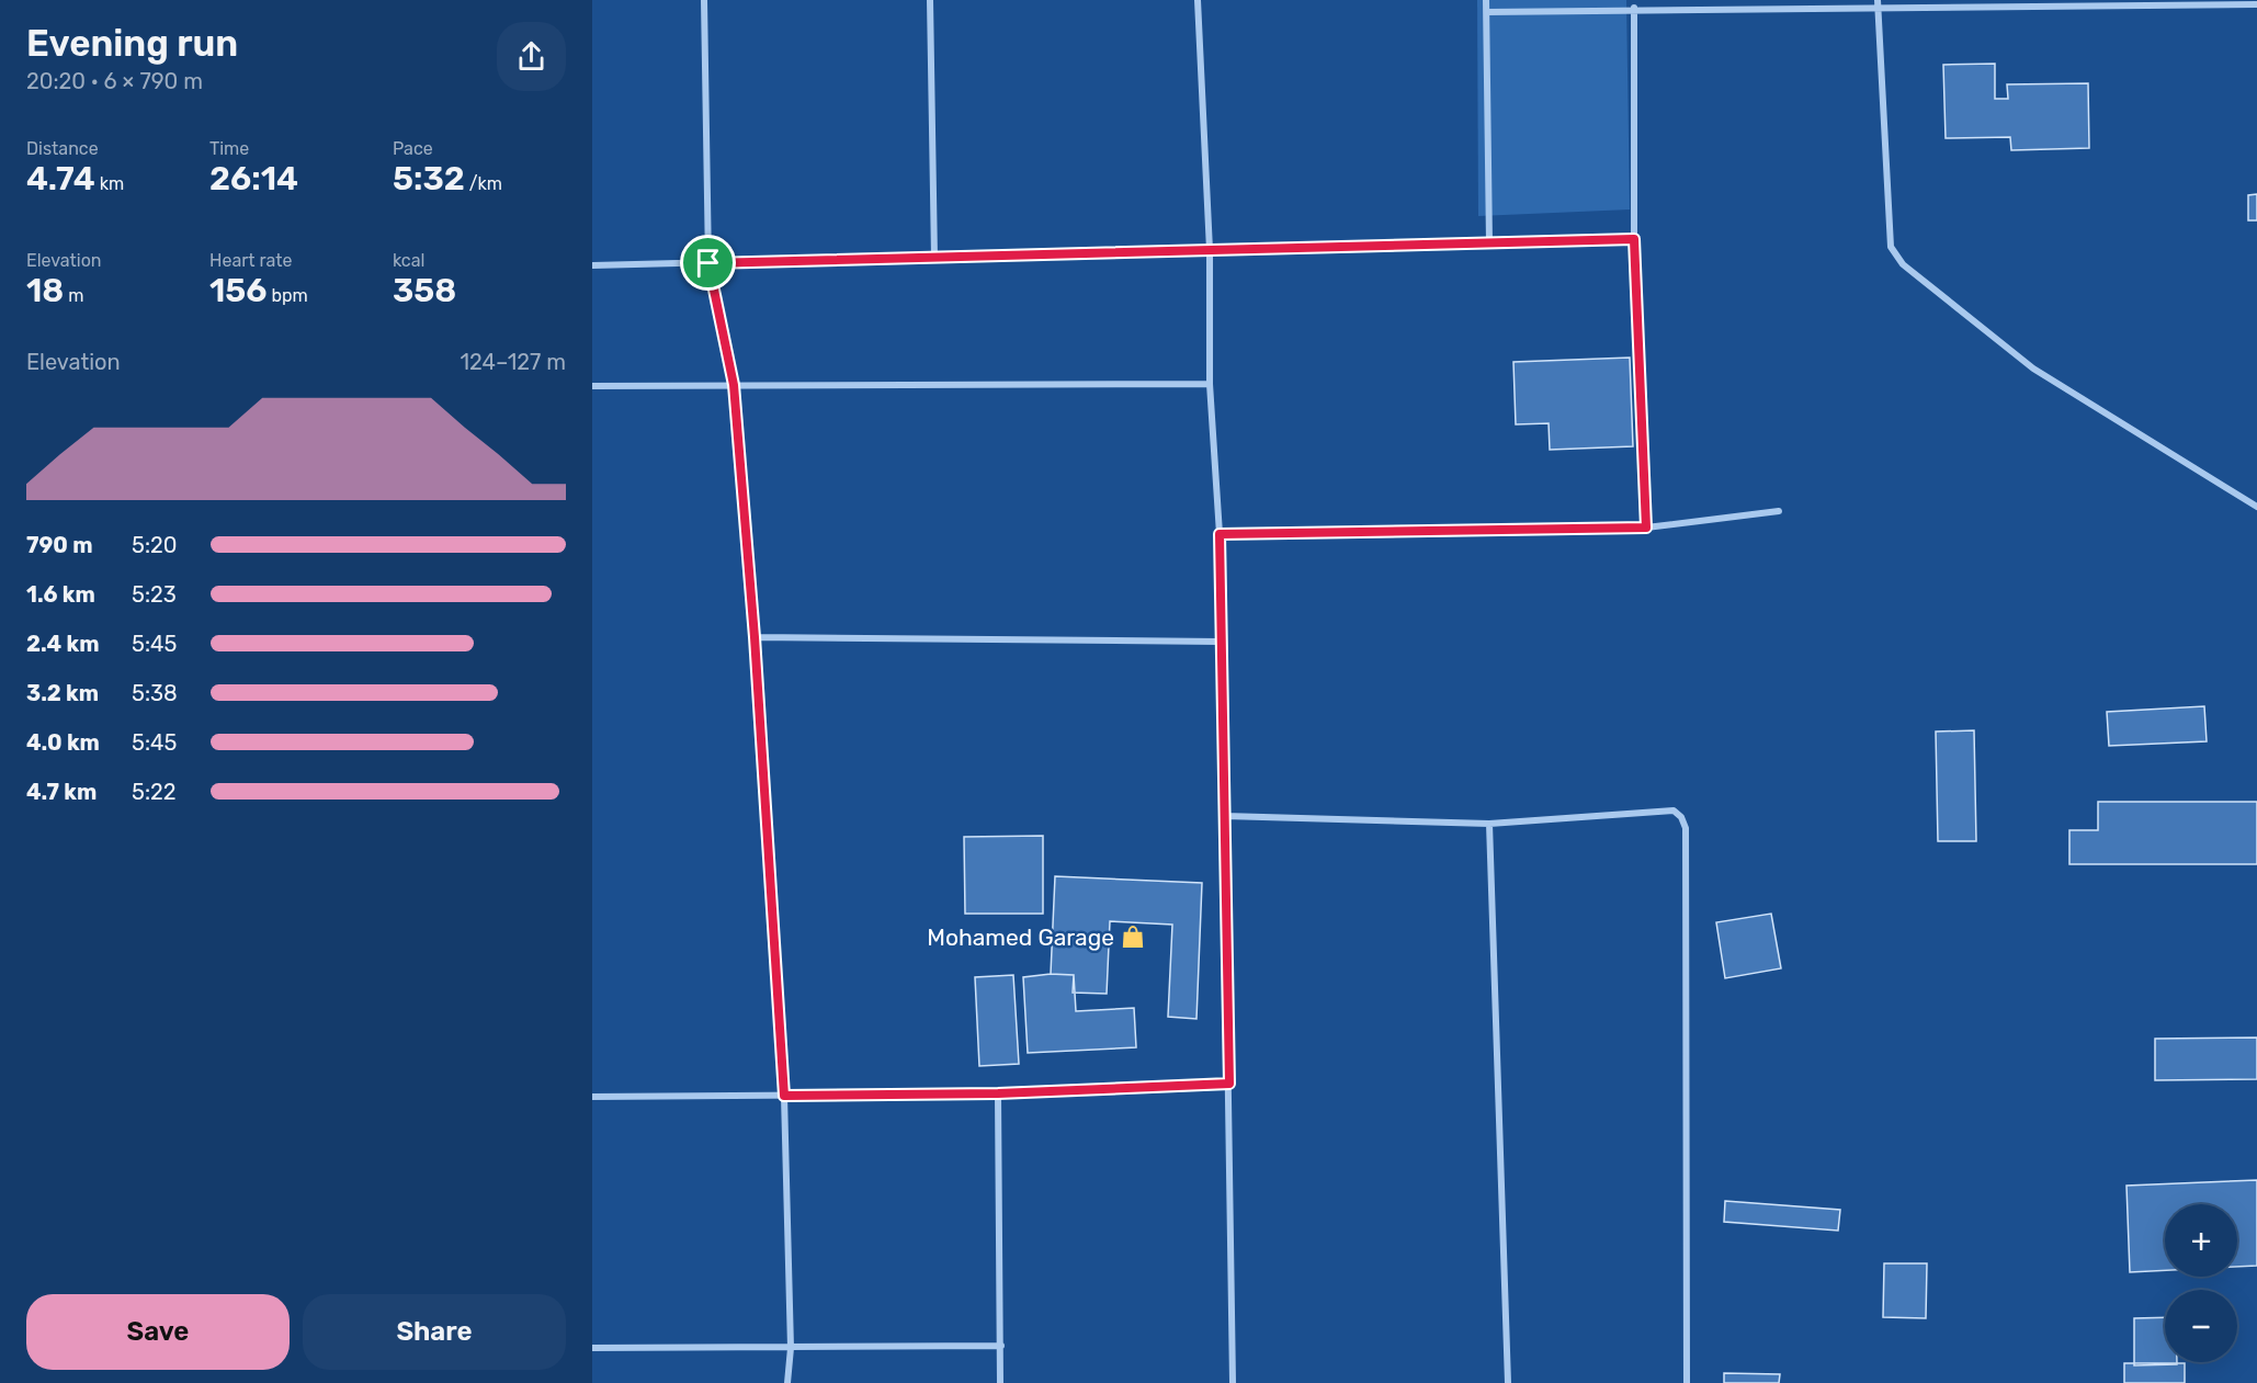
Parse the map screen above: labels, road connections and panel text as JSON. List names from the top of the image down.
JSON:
{
  "places": {
    "shop": ["Mohamed Garage"]
  },
  "page": {
    "heading": ["Evening run", "20:20 · 6 × 790 m"],
    "stats": [
      ["Distance", "4.74 km"],
      ["Time", "26:14"],
      ["Pace", "5:32 /km"],
      ["Elevation", "18 m"],
      ["Heart rate", "156 bpm"],
      ["kcal", "358"]
    ],
    "chart": ["Elevation", "124–127 m"],
    "list": [
      {
        "name": "790 m",
        "note": "5:20"
      },
      {
        "name": "1.6 km",
        "note": "5:23"
      },
      {
        "name": "2.4 km",
        "note": "5:45"
      },
      {
        "name": "3.2 km",
        "note": "5:38"
      },
      {
        "name": "4.0 km",
        "note": "5:45"
      },
      {
        "name": "4.7 km",
        "note": "5:22"
      }
    ],
    "map_buttons": ["+", "−"],
    "buttons": ["Save", "Share"]
  }
}
